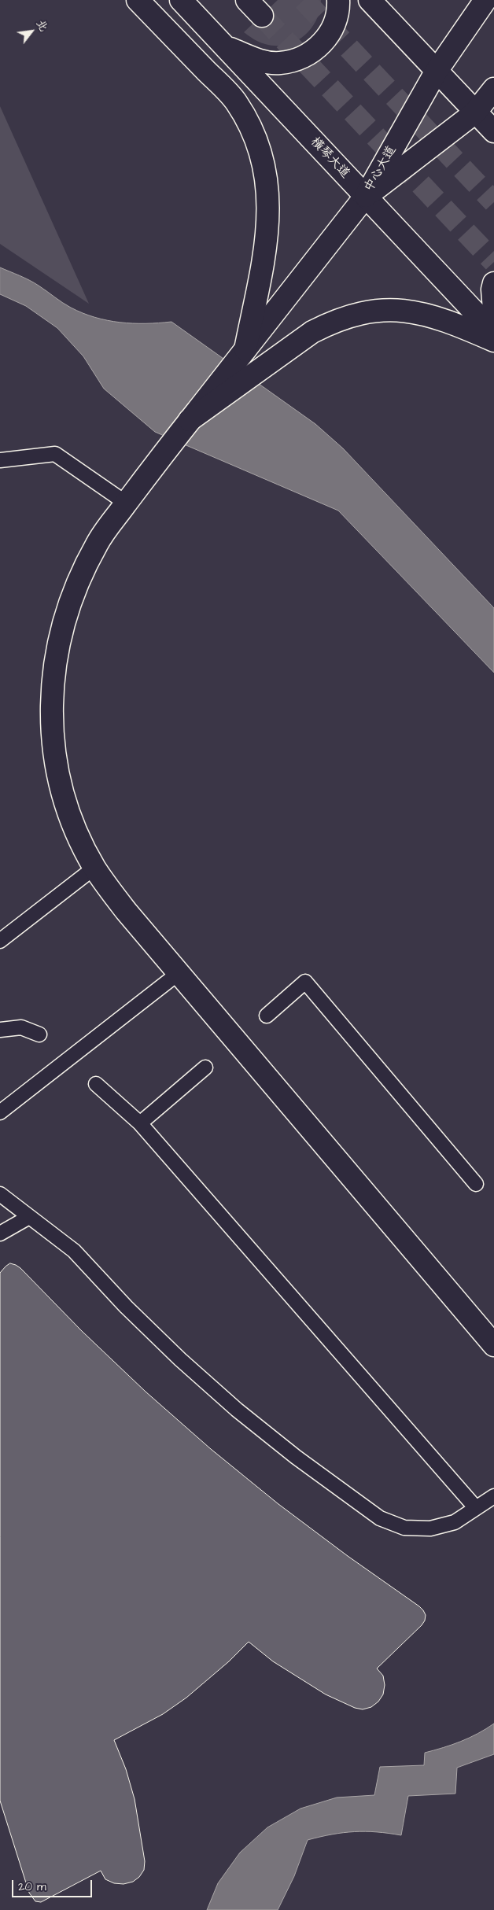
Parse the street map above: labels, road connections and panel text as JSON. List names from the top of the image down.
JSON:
{
  "streets": {
    "main road": ["横琴大道", "中心大道"]
  },
  "crossings": [
    ["横琴大道", "中心大道"]
  ],
  "scale_bar": "20 m",
  "north": "top right"
}
